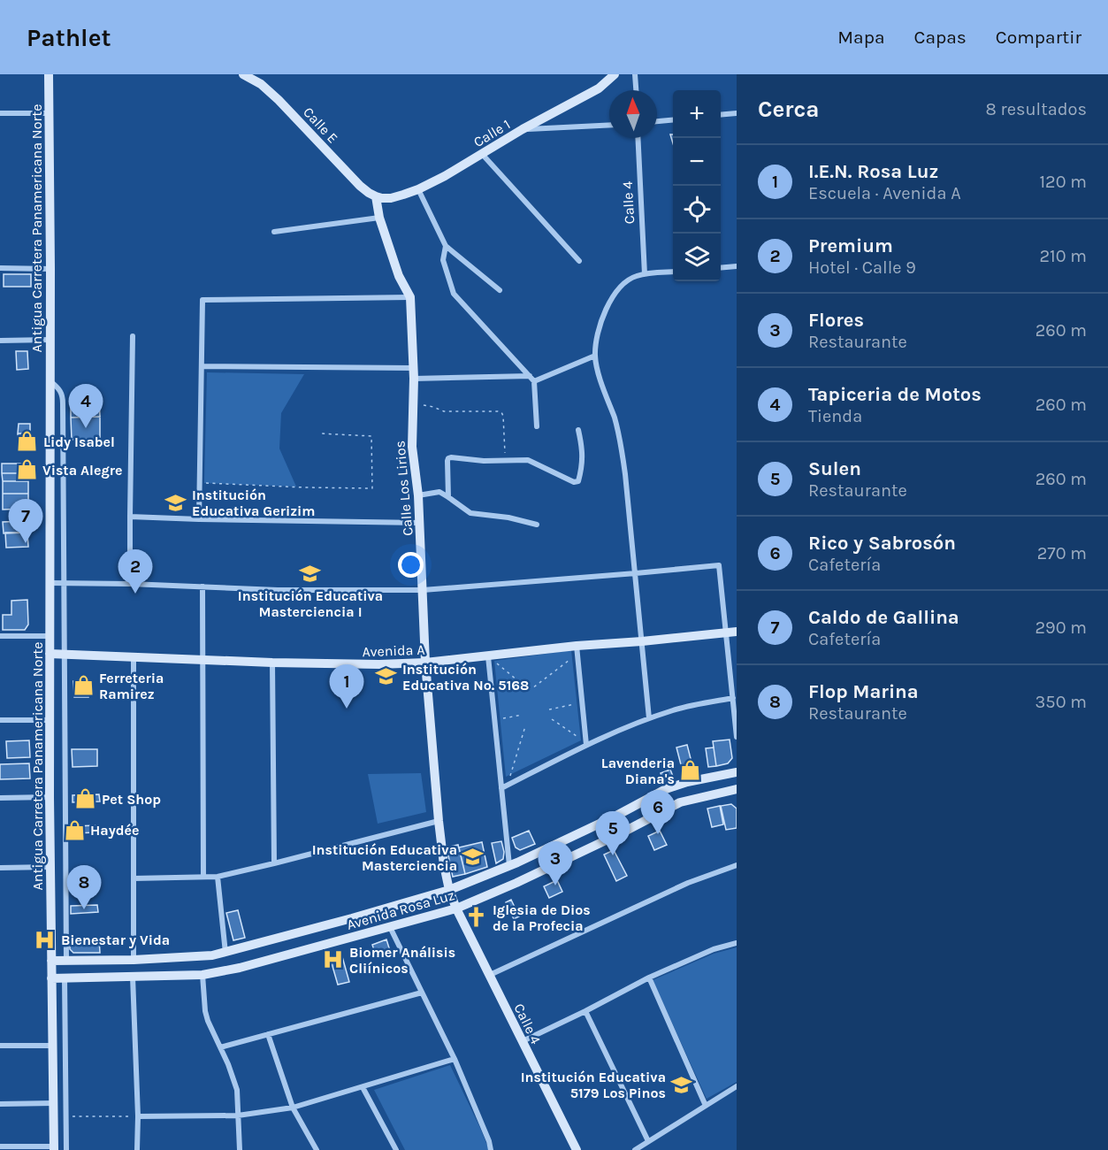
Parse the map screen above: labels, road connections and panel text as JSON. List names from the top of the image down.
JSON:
{
  "streets": {
    "street": [
      "Calle E",
      "Calle 1",
      "Calle 4",
      "Antigua Carretera Panamericana Norte",
      "Calle Los Lirios",
      "Avenida A",
      "Avenida Rosa Luz"
    ]
  },
  "crossings": [
    ["Calle E", "Calle 1"],
    ["Calle E", "Calle Los Lirios"],
    ["Calle 1", "Calle Los Lirios"],
    ["Calle 4", "Calle Los Lirios"],
    ["Calle 4", "Avenida Rosa Luz"],
    ["Antigua Carretera Panamericana Norte", "Avenida A"],
    ["Antigua Carretera Panamericana Norte", "Avenida Rosa Luz"],
    ["Calle Los Lirios", "Avenida A"],
    ["Calle Los Lirios", "Avenida Rosa Luz"]
  ],
  "places": {
    "shop": [
      "Lidy Isabel",
      "Vista Alegre",
      "Ferreteria Ramirez",
      "Lavenderia Diana's",
      "Pet Shop",
      "Haydée"
    ],
    "school or university": [
      "Institución Educativa Gerizim",
      "Institución Educativa Masterciencia I",
      "Institución Educativa No. 5168",
      "Institución Educativa Masterciencia",
      "Institución Educativa 5179 Los Pinos"
    ],
    "church": ["Iglesia de Dios de la Profecia"],
    "hospital": ["Bienestar y Vida", "Biomer Análisis Cliínicos"]
  },
  "north": "top",
  "page": {
    "header": "Pathlet",
    "nav": ["Mapa", "Capas", "Compartir"],
    "heading": ["Cerca", "8 resultados"],
    "map_buttons": ["+", "−"],
    "list": [
      {
        "mark": "1",
        "name": "I.E.N. Rosa Luz",
        "note": "Escuela · Avenida A",
        "value": "120 m"
      },
      {
        "mark": "2",
        "name": "Premium",
        "note": "Hotel · Calle 9",
        "value": "210 m"
      },
      {
        "mark": "3",
        "name": "Flores",
        "note": "Restaurante",
        "value": "260 m"
      },
      {
        "mark": "4",
        "name": "Tapiceria de Motos",
        "note": "Tienda",
        "value": "260 m"
      },
      {
        "mark": "5",
        "name": "Sulen",
        "note": "Restaurante",
        "value": "260 m"
      },
      {
        "mark": "6",
        "name": "Rico y Sabrosón",
        "note": "Cafetería",
        "value": "270 m"
      },
      {
        "mark": "7",
        "name": "Caldo de Gallina",
        "note": "Cafetería",
        "value": "290 m"
      },
      {
        "mark": "8",
        "name": "Flop Marina",
        "note": "Restaurante",
        "value": "350 m"
      }
    ],
    "pins": [
      "4",
      "7",
      "2",
      "1",
      "6",
      "5",
      "3",
      "8"
    ]
  }
}
